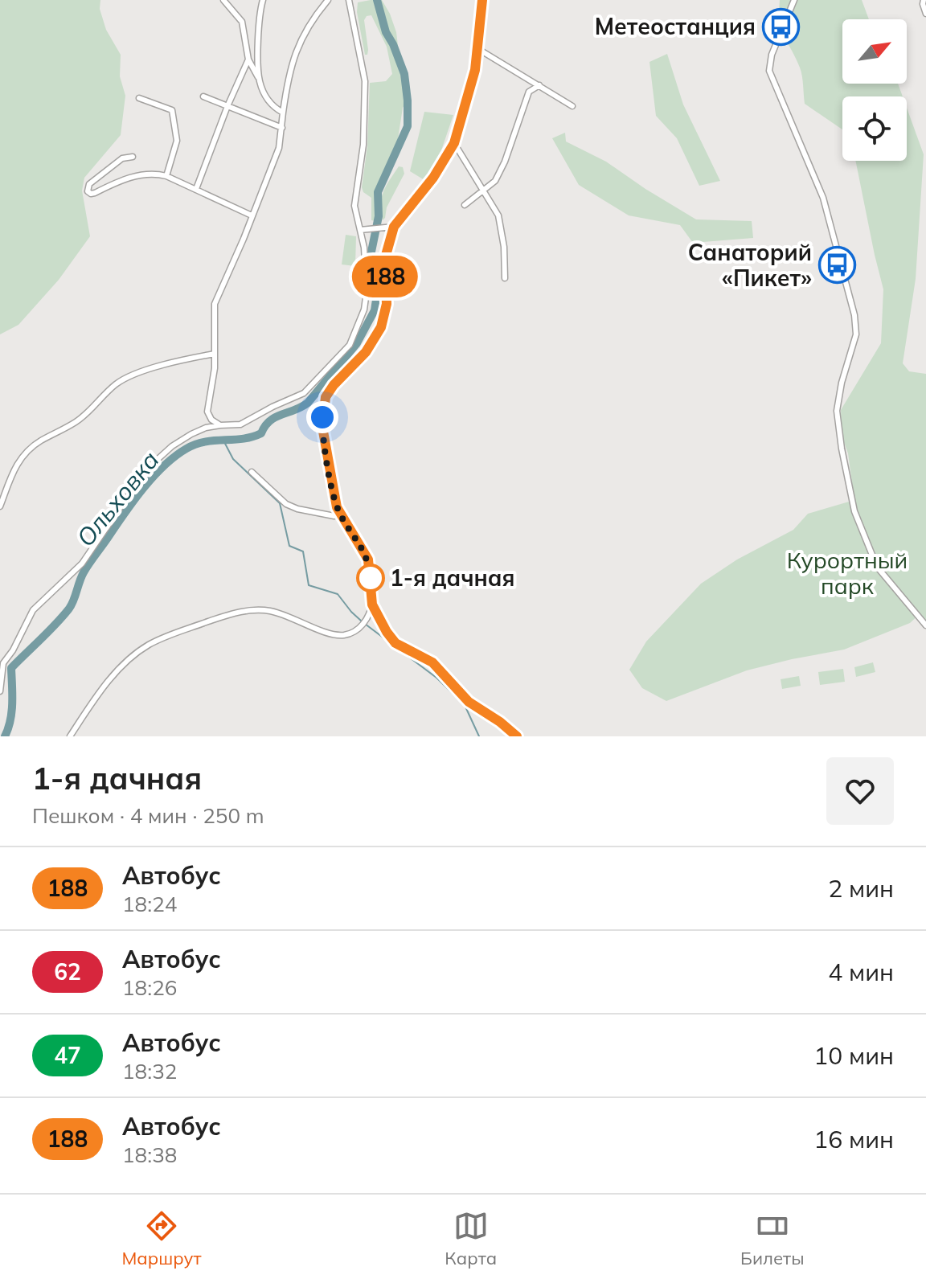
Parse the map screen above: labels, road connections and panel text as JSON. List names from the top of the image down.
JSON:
{
  "water": ["Ольховка"],
  "parks": ["Курортный парк"],
  "places": {
    "bus stop": ["Метеостанция", "Санаторий «Пикет»"],
    "other": ["1-я дачная"]
  },
  "lines": ["bus line 188"],
  "north": "top right",
  "page": {
    "on_map": "188",
    "heading": ["1-я дачная", "Пешком · 4 мин · 250 m"],
    "list": [
      {
        "mark": "188",
        "name": "Автобус",
        "note": "18:24",
        "value": "2 мин"
      },
      {
        "mark": "62",
        "name": "Автобус",
        "note": "18:26",
        "value": "4 мин"
      },
      {
        "mark": "47",
        "name": "Автобус",
        "note": "18:32",
        "value": "10 мин"
      },
      {
        "mark": "188",
        "name": "Автобус",
        "note": "18:38",
        "value": "16 мин"
      }
    ],
    "tabs": ["Маршрут", "Карта", "Билеты"]
  }
}
